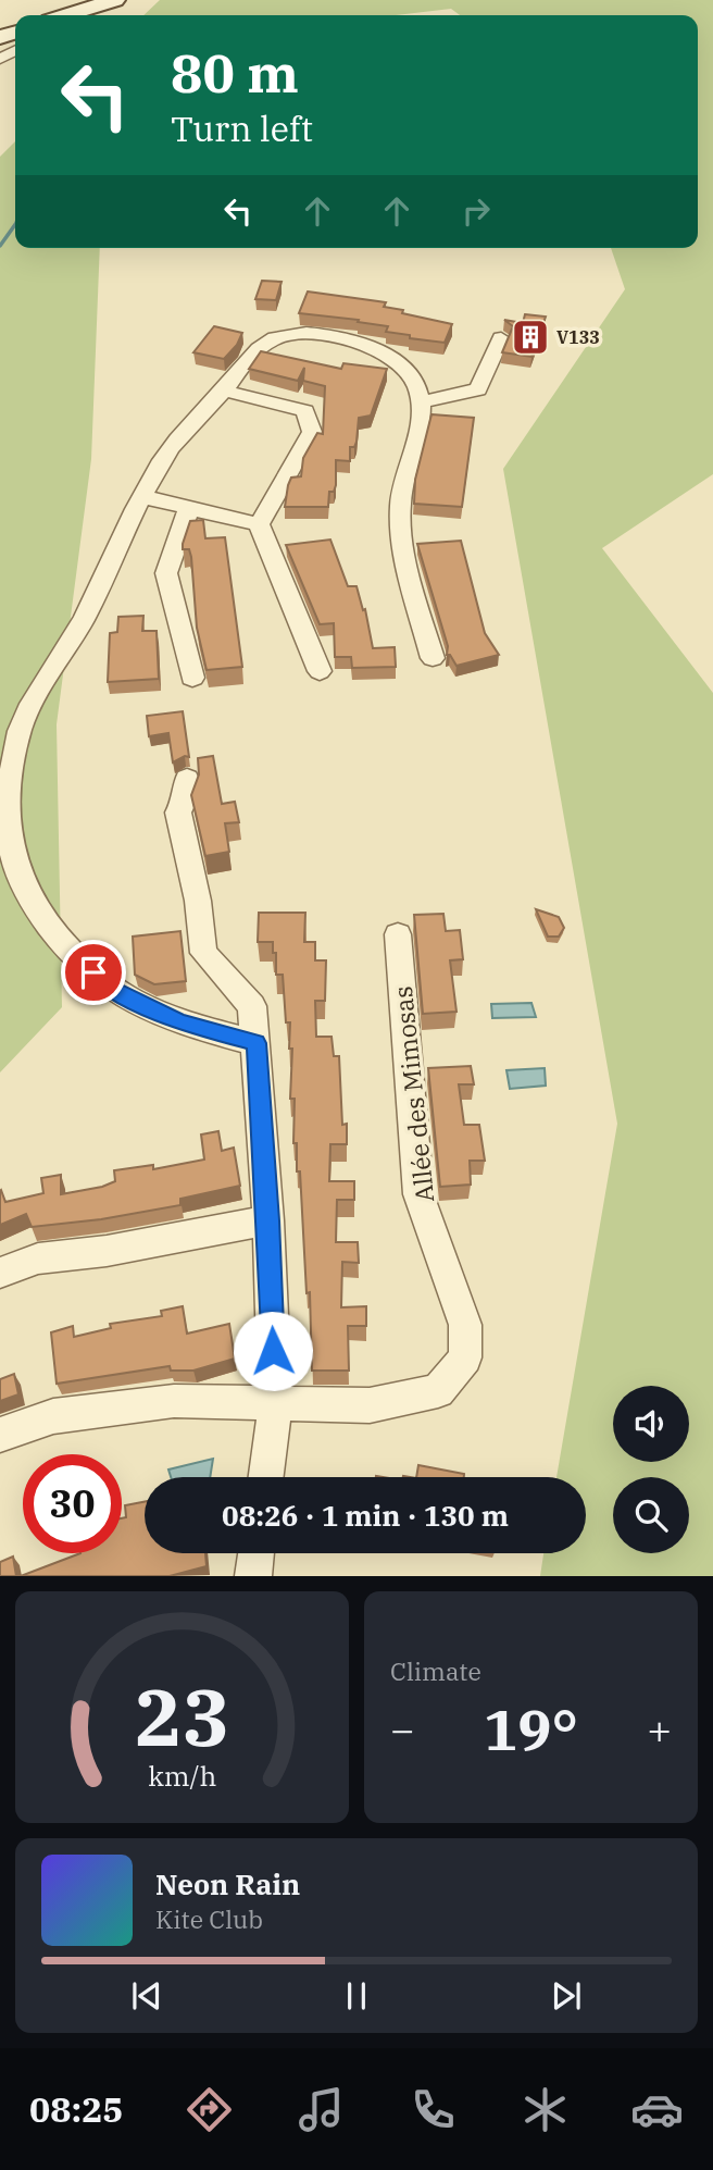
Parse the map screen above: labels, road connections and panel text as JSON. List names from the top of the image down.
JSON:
{
  "streets": {
    "street": ["Allée des Mimosas"]
  },
  "places": {
    "building": ["V133"]
  },
  "page": {
    "turn": ["80 m", "Turn left"],
    "limit": "30",
    "trip": "08:26 · 1 min · 130 m",
    "tile": "Climate",
    "heat": ["−", "19°", "+"],
    "song": ["Neon Rain", "Kite Club"],
    "tabs": "08:25",
    "gauge": ["23", "km/h"]
  }
}
